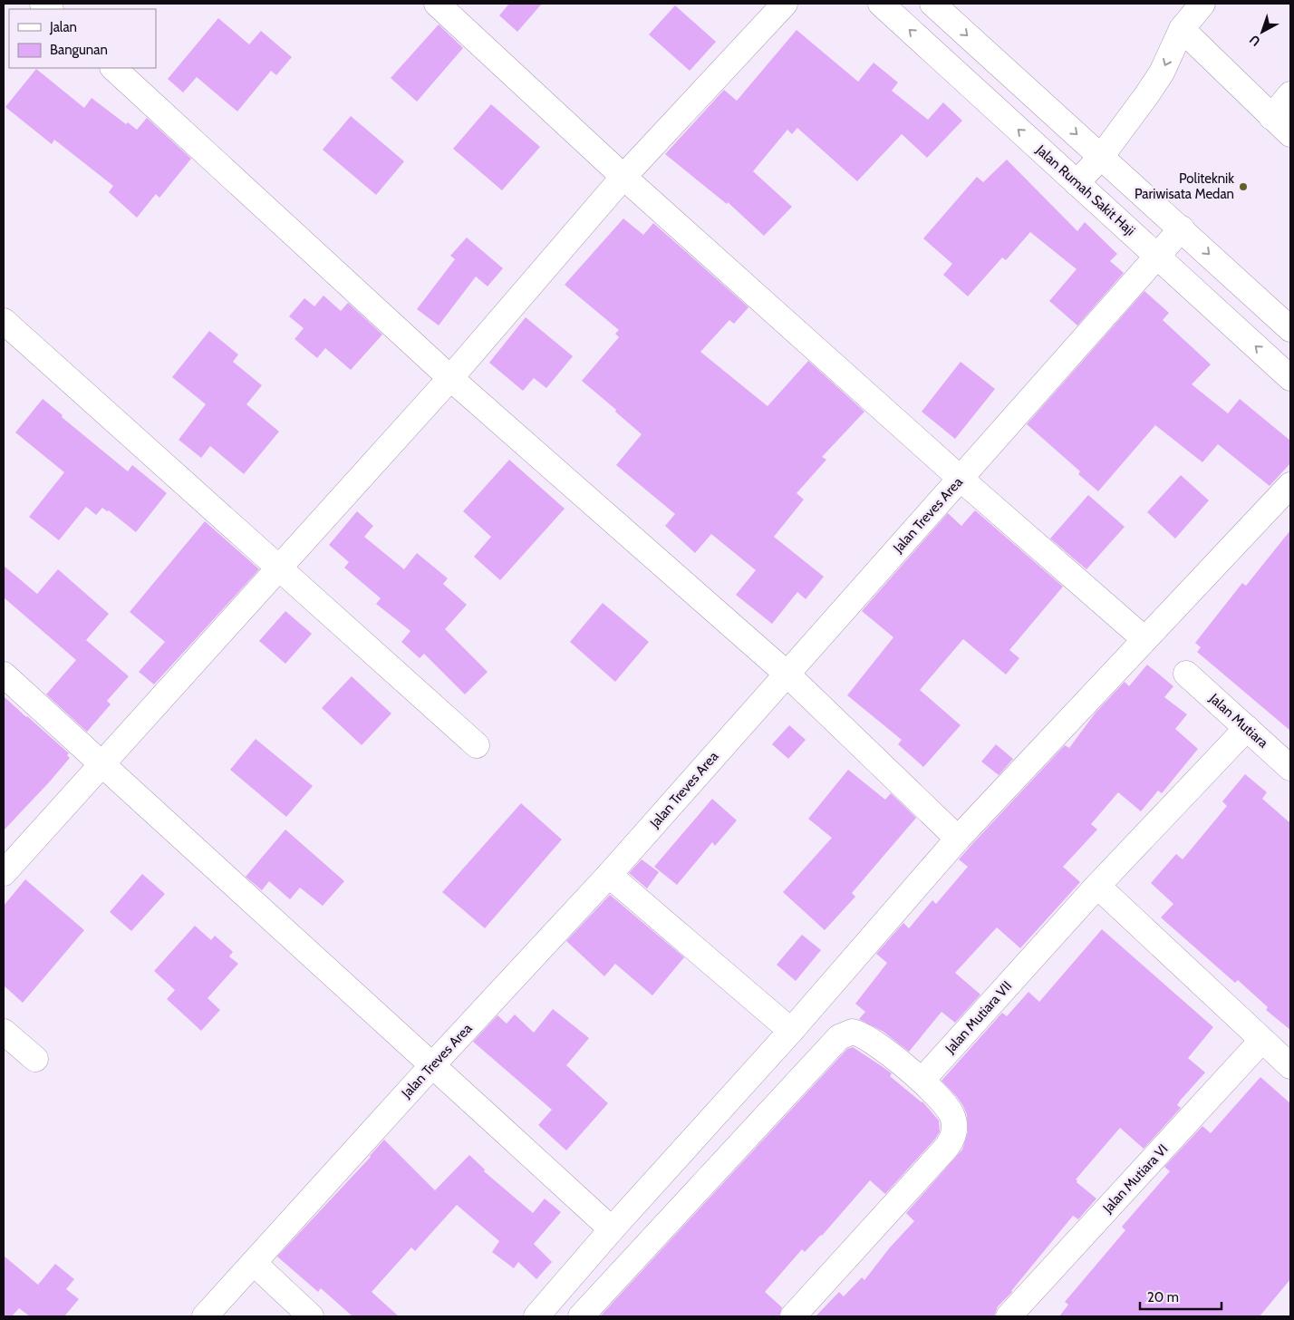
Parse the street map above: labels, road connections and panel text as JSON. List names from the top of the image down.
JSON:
{
  "streets": {
    "street": [
      "Jalan Rumah Sakit Haji",
      "Jalan Treves Area",
      "Jalan Mutiara",
      "Jalan Mutiara VII",
      "Jalan Mutiara VI"
    ]
  },
  "crossings": [
    ["Jalan Rumah Sakit Haji", "Jalan Treves Area"],
    ["Jalan Mutiara", "Jalan Mutiara VII"]
  ],
  "places": ["Politeknik Pariwisata Medan"],
  "legend": ["Jalan", "Bangunan"],
  "scale_bar": "20 m",
  "north": "bottom left"
}
